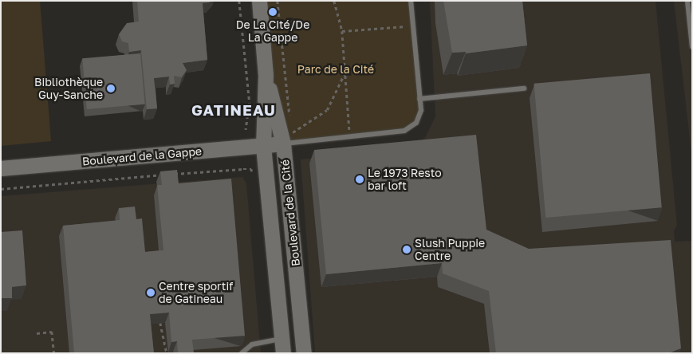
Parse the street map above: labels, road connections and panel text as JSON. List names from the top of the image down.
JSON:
{
  "streets": {
    "street": ["Boulevard de la Gappe", "Boulevard de la Cité"]
  },
  "crossings": [
    ["Boulevard de la Gappe", "Boulevard de la Cité"]
  ],
  "districts": ["GATINEAU"],
  "parks": ["Parc de la Cité"],
  "places": [
    "De La Cité/De La Gappe",
    "Bibliothèque Guy-Sanche",
    "Le 1973 Resto bar loft",
    "Slush Puppie Centre",
    "Centre sportif de Gatineau"
  ]
}
